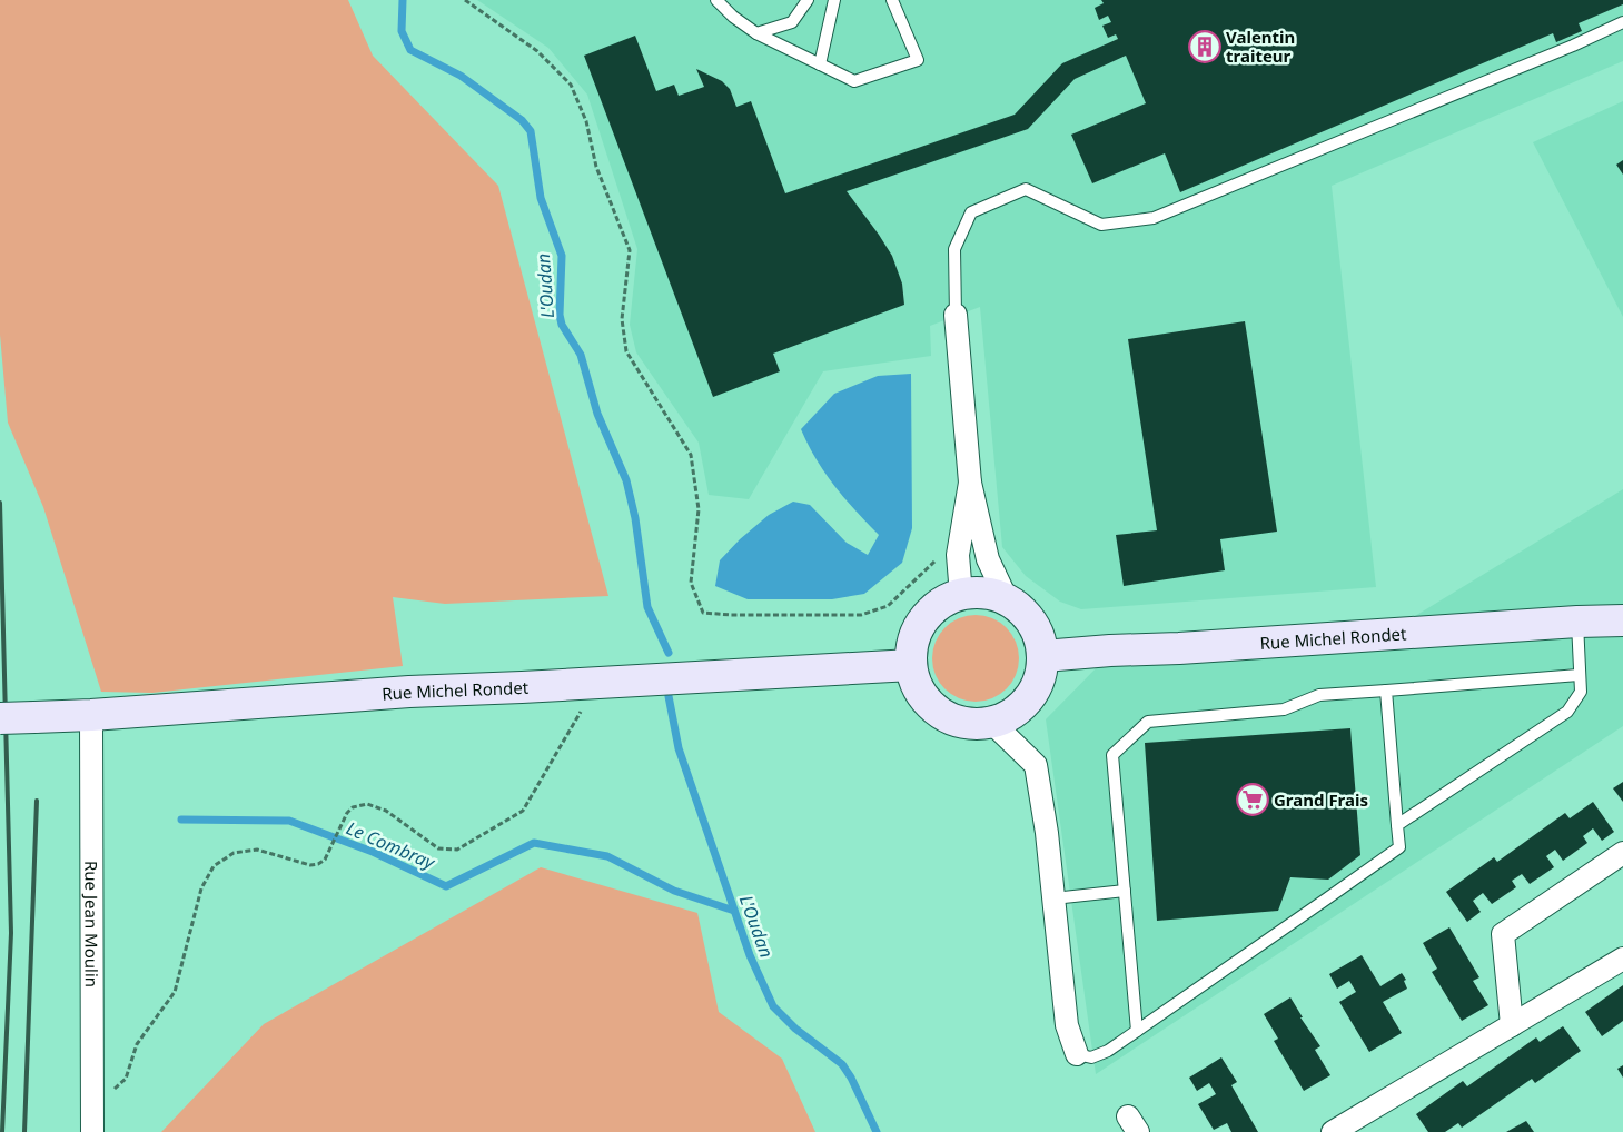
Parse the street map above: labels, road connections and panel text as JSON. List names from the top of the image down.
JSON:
{
  "streets": {
    "street": ["Rue Michel Rondet", "Rue Jean Moulin"]
  },
  "crossings": [
    ["Rue Michel Rondet", "Rue Jean Moulin"]
  ],
  "water": ["L'Oudan", "Le Combray"],
  "places": {
    "building": ["Valentin traiteur"],
    "supermarket": ["Grand Frais"]
  }
}
